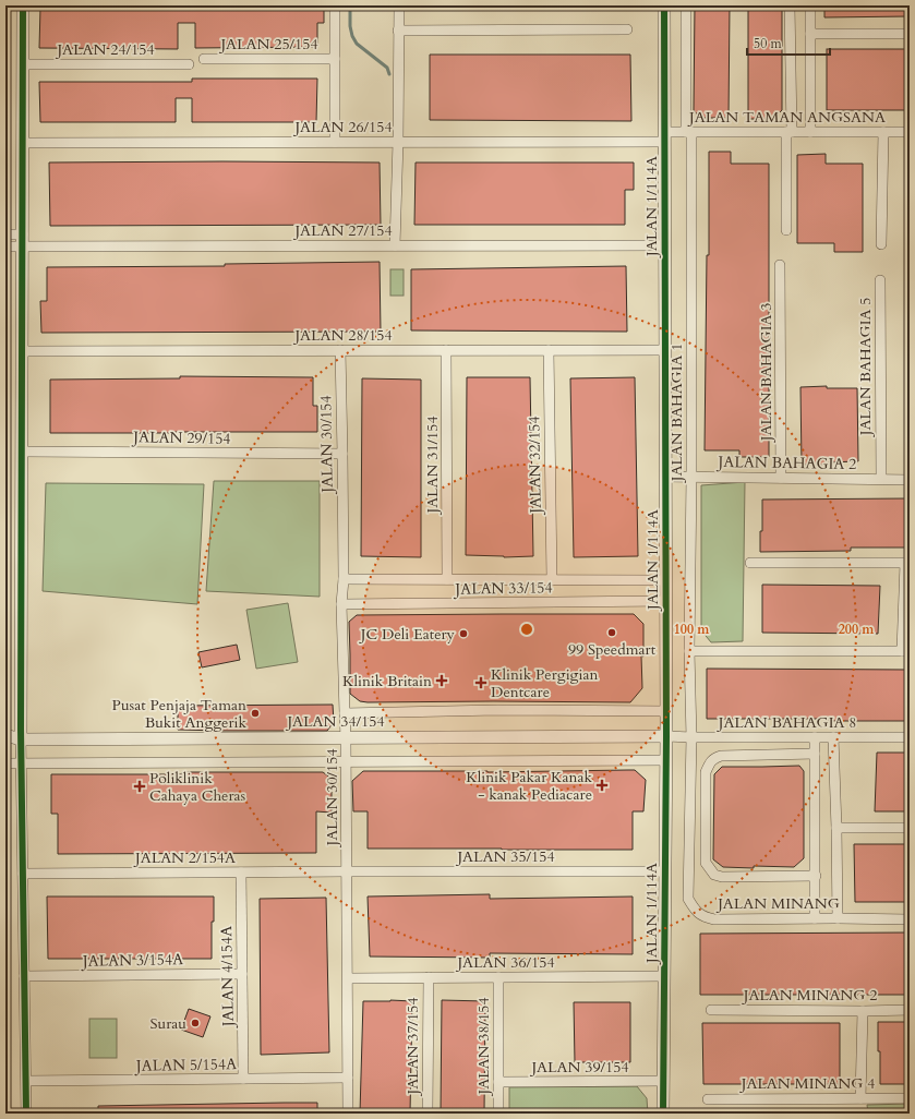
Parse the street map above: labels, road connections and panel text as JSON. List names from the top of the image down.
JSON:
{
  "streets": {
    "street": [
      "JALAN 25/154",
      "JALAN 24/154",
      "JALAN TAMAN ANGSANA",
      "JALAN 26/154",
      "JALAN 1/114A",
      "JALAN 27/154",
      "JALAN 28/154",
      "JALAN BAHAGIA 5",
      "JALAN BAHAGIA 3",
      "JALAN BAHAGIA 1",
      "JALAN 29/154",
      "JALAN 30/154",
      "JALAN BAHAGIA 2",
      "JALAN 31/154",
      "JALAN 32/154",
      "JALAN 33/154",
      "JALAN 34/154",
      "JALAN BAHAGIA 8",
      "JALAN 35/154",
      "JALAN 2/154A",
      "JALAN MINANG",
      "JALAN 3/154A",
      "JALAN 36/154",
      "JALAN 4/154A",
      "JALAN MINANG 2",
      "JALAN 37/154",
      "JALAN 38/154",
      "JALAN 5/154A",
      "JALAN 39/154",
      "JALAN MINANG 4"
    ]
  },
  "crossings": [
    ["JALAN TAMAN ANGSANA", "JALAN 26/154"],
    ["JALAN TAMAN ANGSANA", "JALAN 1/114A"],
    ["JALAN TAMAN ANGSANA", "JALAN BAHAGIA 1"],
    ["JALAN 26/154", "JALAN 1/114A"],
    ["JALAN 1/114A", "JALAN 27/154"],
    ["JALAN 1/114A", "JALAN 28/154"],
    ["JALAN 1/114A", "JALAN BAHAGIA 2"],
    ["JALAN 1/114A", "JALAN 33/154"],
    ["JALAN 1/114A", "JALAN 34/154"],
    ["JALAN 1/114A", "JALAN BAHAGIA 8"],
    ["JALAN 1/114A", "JALAN 35/154"],
    ["JALAN 1/114A", "JALAN 36/154"],
    ["JALAN 1/114A", "JALAN 39/154"],
    ["JALAN 28/154", "JALAN 30/154"],
    ["JALAN 28/154", "JALAN 31/154"],
    ["JALAN 28/154", "JALAN 32/154"],
    ["JALAN BAHAGIA 5", "JALAN BAHAGIA 2"],
    ["JALAN BAHAGIA 3", "JALAN BAHAGIA 2"],
    ["JALAN BAHAGIA 1", "JALAN BAHAGIA 2"],
    ["JALAN BAHAGIA 1", "JALAN BAHAGIA 8"],
    ["JALAN BAHAGIA 1", "JALAN MINANG"],
    ["JALAN 29/154", "JALAN 30/154"],
    ["JALAN 30/154", "JALAN 33/154"],
    ["JALAN 30/154", "JALAN 34/154"],
    ["JALAN 30/154", "JALAN 35/154"],
    ["JALAN 30/154", "JALAN 2/154A"],
    ["JALAN 30/154", "JALAN 36/154"],
    ["JALAN 30/154", "JALAN 5/154A"],
    ["JALAN 31/154", "JALAN 33/154"],
    ["JALAN 32/154", "JALAN 33/154"],
    ["JALAN 34/154", "JALAN BAHAGIA 8"],
    ["JALAN BAHAGIA 8", "JALAN MINANG"],
    ["JALAN 35/154", "JALAN 2/154A"],
    ["JALAN 2/154A", "JALAN 4/154A"],
    ["JALAN 3/154A", "JALAN 4/154A"],
    ["JALAN 36/154", "JALAN 37/154"],
    ["JALAN 36/154", "JALAN 38/154"],
    ["JALAN 4/154A", "JALAN 5/154A"],
    ["JALAN 38/154", "JALAN 39/154"]
  ],
  "places": {
    "other": [
      "99 Speedmart",
      "JC Deli Eatery",
      "Pusat Penjaja Taman Bukit Anggerik",
      "Surau"
    ],
    "health": [
      "Klinik Britain",
      "Klinik Pergigian Dentcare",
      "Klinik Pakar Kanak - kanak Pediacare",
      "Poliklinik Cahaya Cheras"
    ]
  },
  "scale_bar": "50 m",
  "rings": ["100 m", "200 m"]
}
